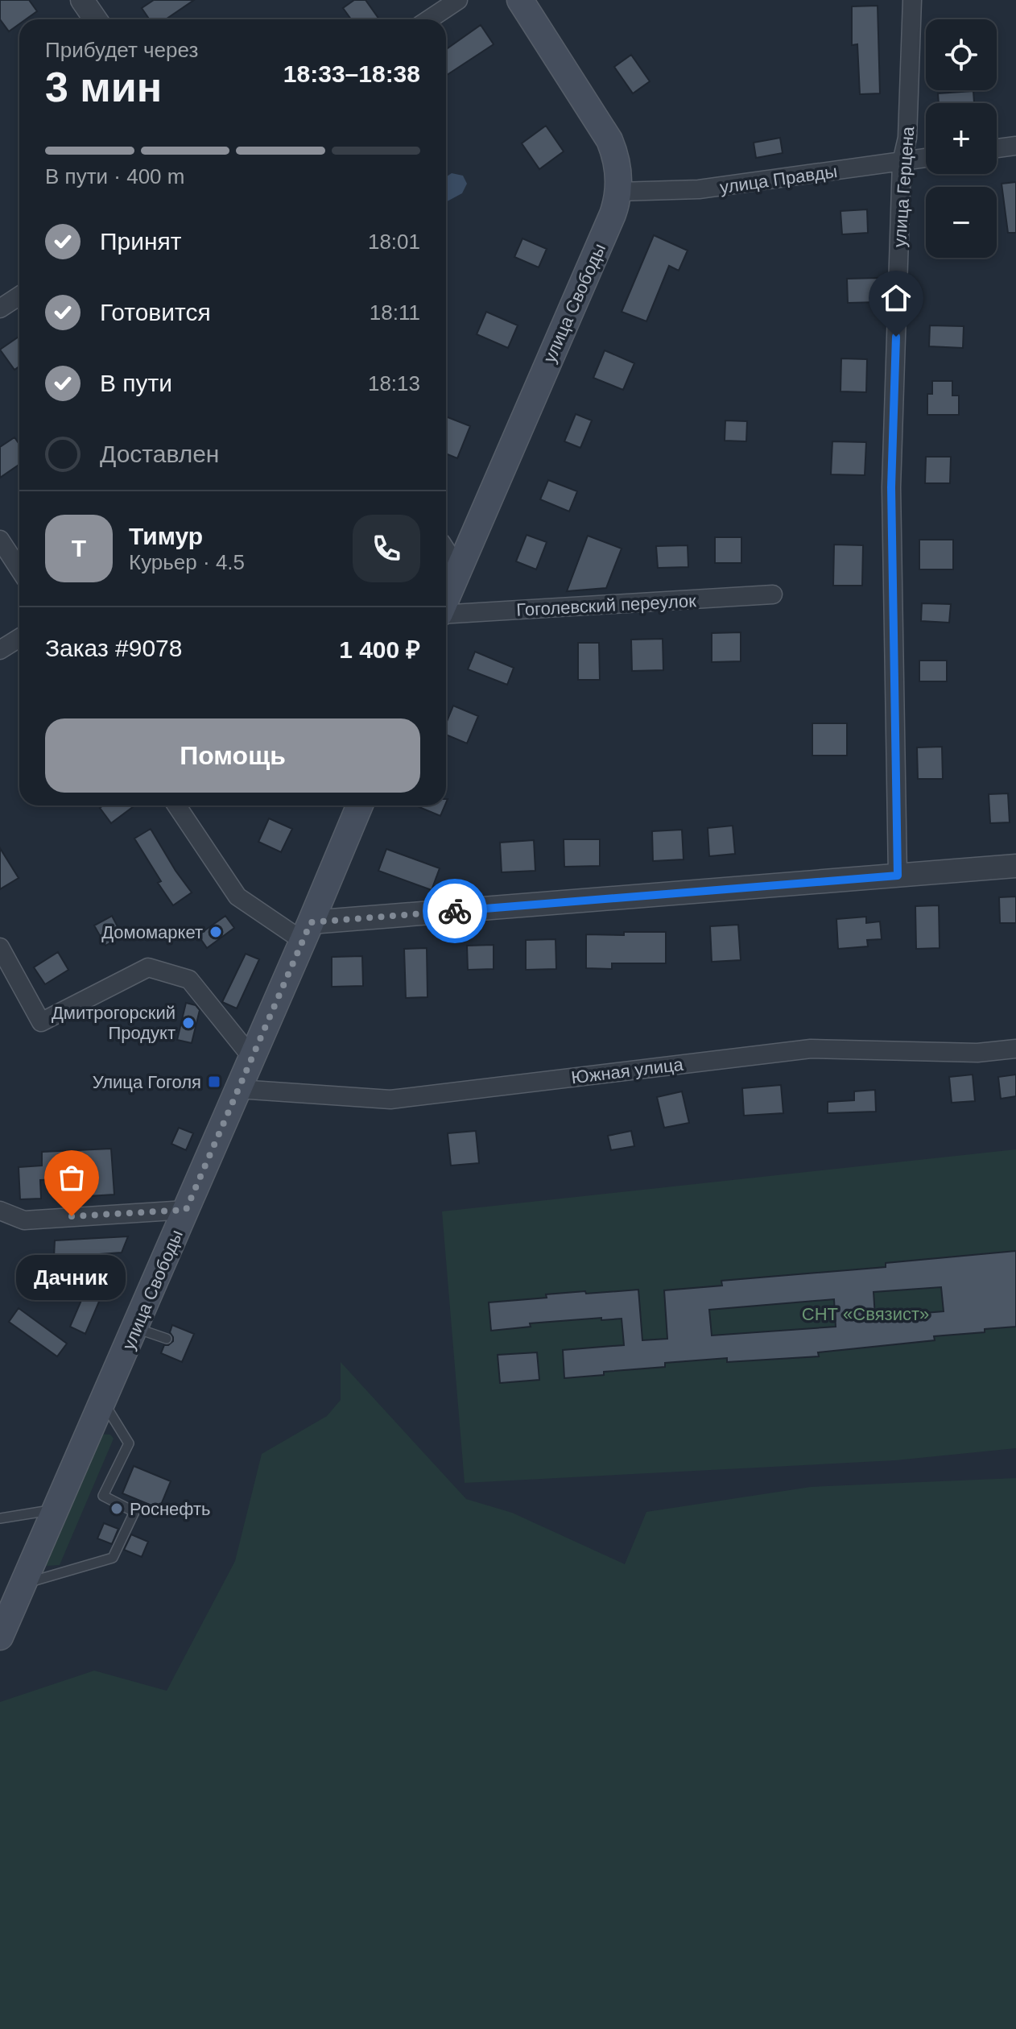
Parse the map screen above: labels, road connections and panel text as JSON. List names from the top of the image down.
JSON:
{
  "streets": {
    "main road": ["улица Свободы"],
    "street": [
      "улица Правды",
      "улица Герцена",
      "Гоголевский переулок",
      "Южная улица"
    ]
  },
  "crossings": [
    ["улица Правды", "улица Герцена"],
    ["улица Правды", "улица Свободы"],
    ["улица Свободы", "Южная улица"]
  ],
  "parks": ["СНТ «Связист»"],
  "places": {
    "other": [
      "Домомаркет",
      "Дмитрогорский Продукт",
      "Дачник",
      "Роснефть"
    ],
    "transit": ["Улица Гоголя"]
  },
  "page": {
    "map_buttons": ["+", "−"],
    "heading": ["3 мин", "Прибудет через", "18:33–18:38"],
    "panel": [
      "Тимур",
      "Курьер · 4.5",
      "Заказ #9078",
      "1 400 ₽"
    ],
    "bar": "В пути · 400 m",
    "list": [
      ["Принят", "18:01"],
      ["Готовится", "18:11"],
      ["В пути", "18:13"],
      "Доставлен"
    ],
    "round": "Т",
    "buttons": "Помощь",
    "bubble": "Дачник"
  }
}
